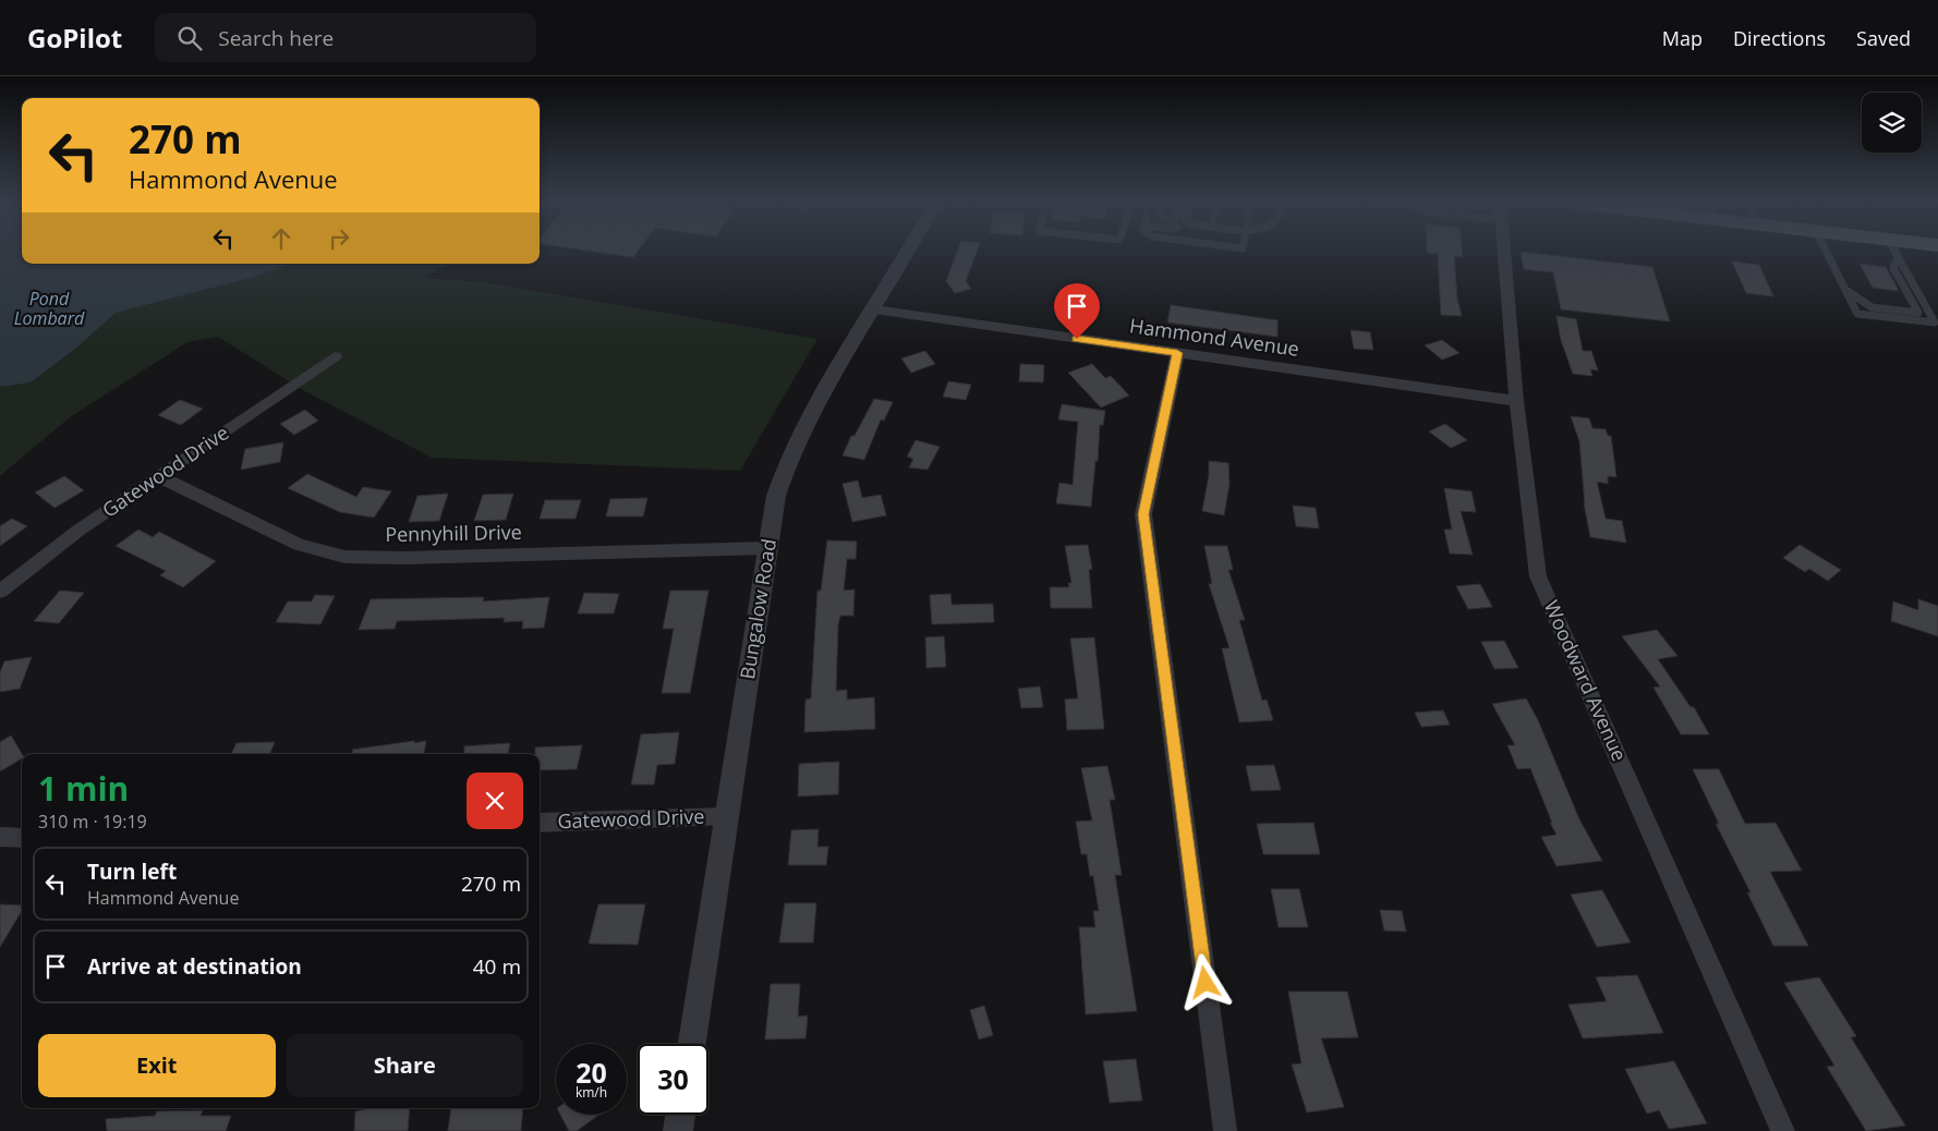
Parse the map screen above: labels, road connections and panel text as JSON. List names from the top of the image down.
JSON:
{
  "streets": {
    "street": [
      "Hammond Avenue",
      "Gatewood Drive",
      "Pennyhill Drive",
      "Bungalow Road",
      "Woodward Avenue"
    ]
  },
  "crossings": [
    ["Hammond Avenue", "Bungalow Road"],
    ["Hammond Avenue", "Woodward Avenue"],
    ["Gatewood Drive", "Pennyhill Drive"],
    ["Gatewood Drive", "Bungalow Road"],
    ["Pennyhill Drive", "Bungalow Road"]
  ],
  "water": ["Pond Lombard"],
  "page": {
    "header": "GoPilot",
    "search": "Search here",
    "nav": ["Map", "Directions", "Saved"],
    "turn": ["270 m", "Hammond Avenue"],
    "heading": ["1 min", "310 m · 19:19"],
    "list": [
      {
        "name": "Turn left",
        "note": "Hammond Avenue",
        "value": "270 m"
      },
      {
        "name": "Arrive at destination",
        "value": "40 m"
      }
    ],
    "buttons": ["Exit", "Share"],
    "speed": "20 km/h",
    "limit": "30"
  }
}
